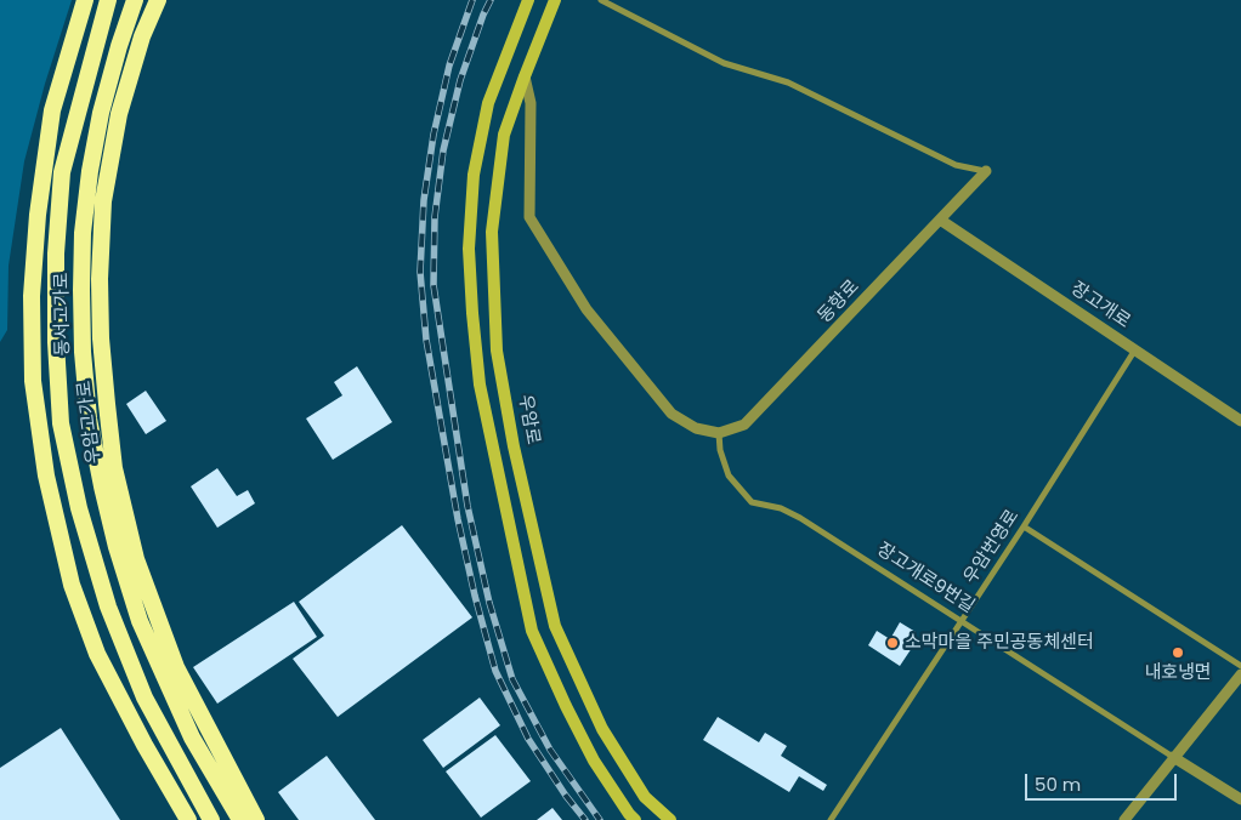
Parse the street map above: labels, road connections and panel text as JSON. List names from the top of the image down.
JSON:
{
  "streets": {
    "highway": ["동서고가로", "우암고가로"],
    "main road": ["우암로"],
    "street": [
      "동항로",
      "장고개로",
      "우암번영로",
      "장고개로9번길"
    ]
  },
  "crossings": [
    ["동항로", "장고개로"],
    ["동항로", "장고개로9번길"],
    ["장고개로", "우암번영로"],
    ["우암번영로", "장고개로9번길"]
  ],
  "places": ["소막마을 주민공동체센터", "내호냉면"],
  "scale_bar": "50 m"
}
